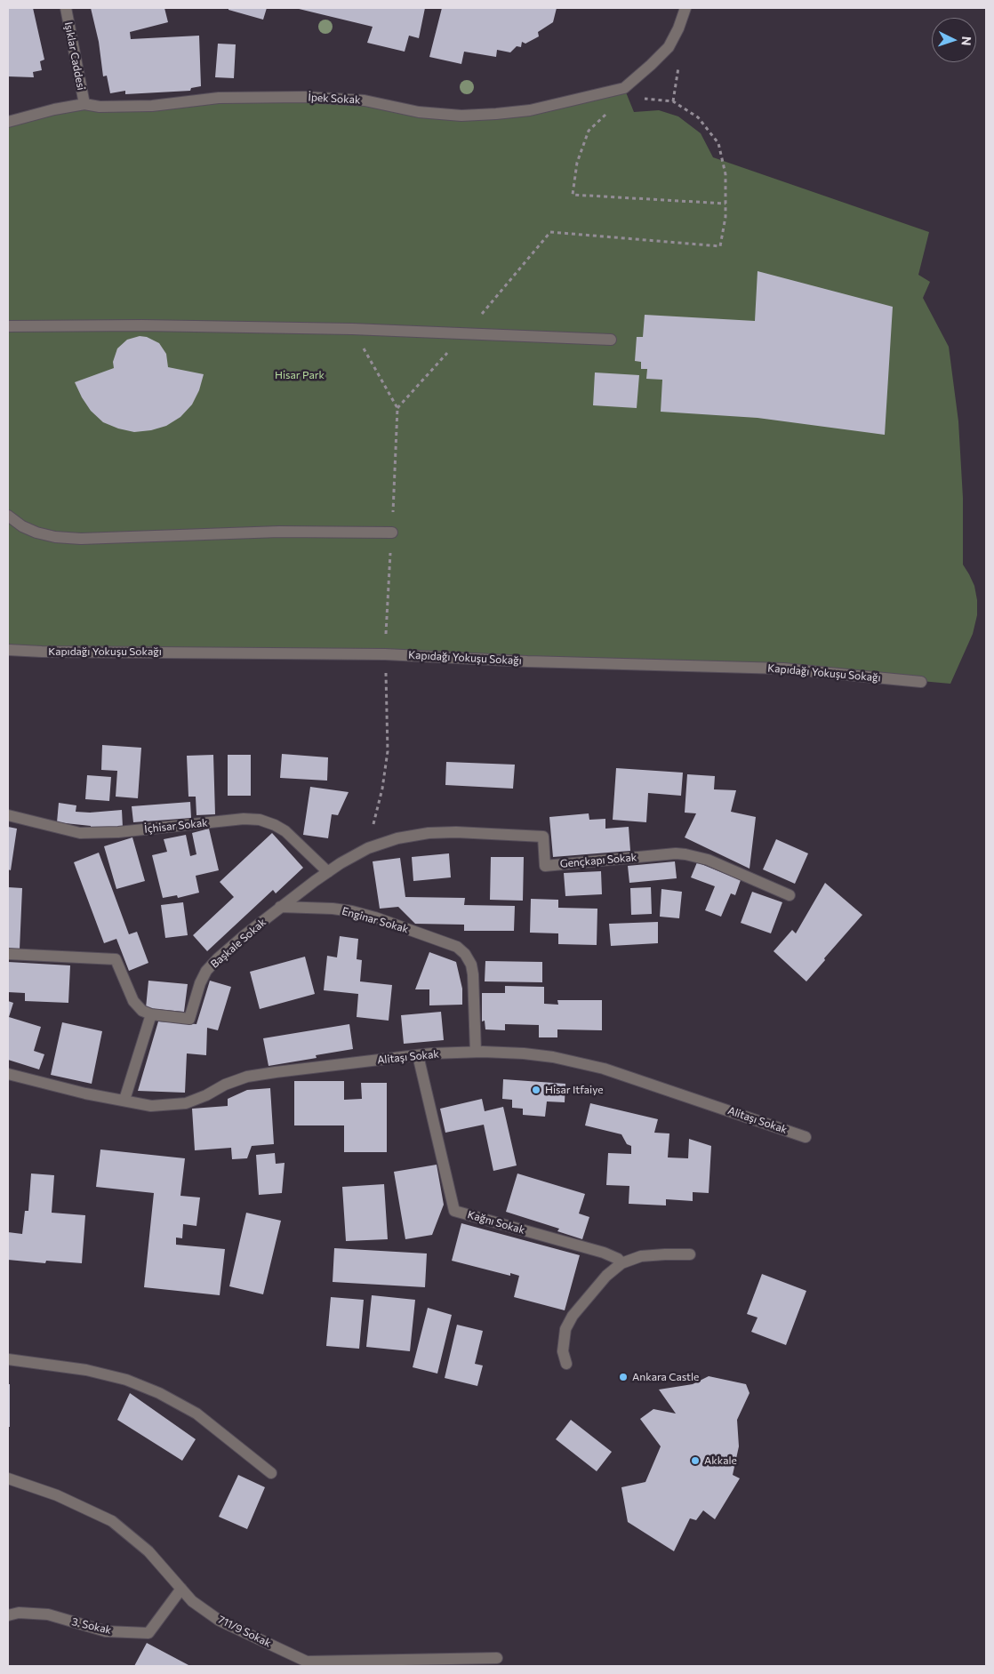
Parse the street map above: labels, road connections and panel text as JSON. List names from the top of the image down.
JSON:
{
  "streets": {
    "street": [
      "Işıklar Caddesi",
      "İpek Sokak",
      "Kapıdağı Yokuşu Sokağı",
      "İçhisar Sokak",
      "Gençkapı Sokak",
      "Enginar Sokak",
      "Başkale Sokak",
      "Alitaşı Sokak",
      "Kağnı Sokak",
      "3. Sokak",
      "711/9 Sokak"
    ]
  },
  "crossings": [
    ["Işıklar Caddesi", "İpek Sokak"],
    ["İçhisar Sokak", "Gençkapı Sokak"],
    ["İçhisar Sokak", "Başkale Sokak"],
    ["Gençkapı Sokak", "Başkale Sokak"],
    ["Enginar Sokak", "Başkale Sokak"],
    ["Enginar Sokak", "Alitaşı Sokak"],
    ["Alitaşı Sokak", "Kağnı Sokak"],
    ["3. Sokak", "711/9 Sokak"]
  ],
  "parks": ["Hisar Park"],
  "places": ["Hisar Itfaiye", "Ankara Castle", "Akkale"],
  "north": "right"
}
